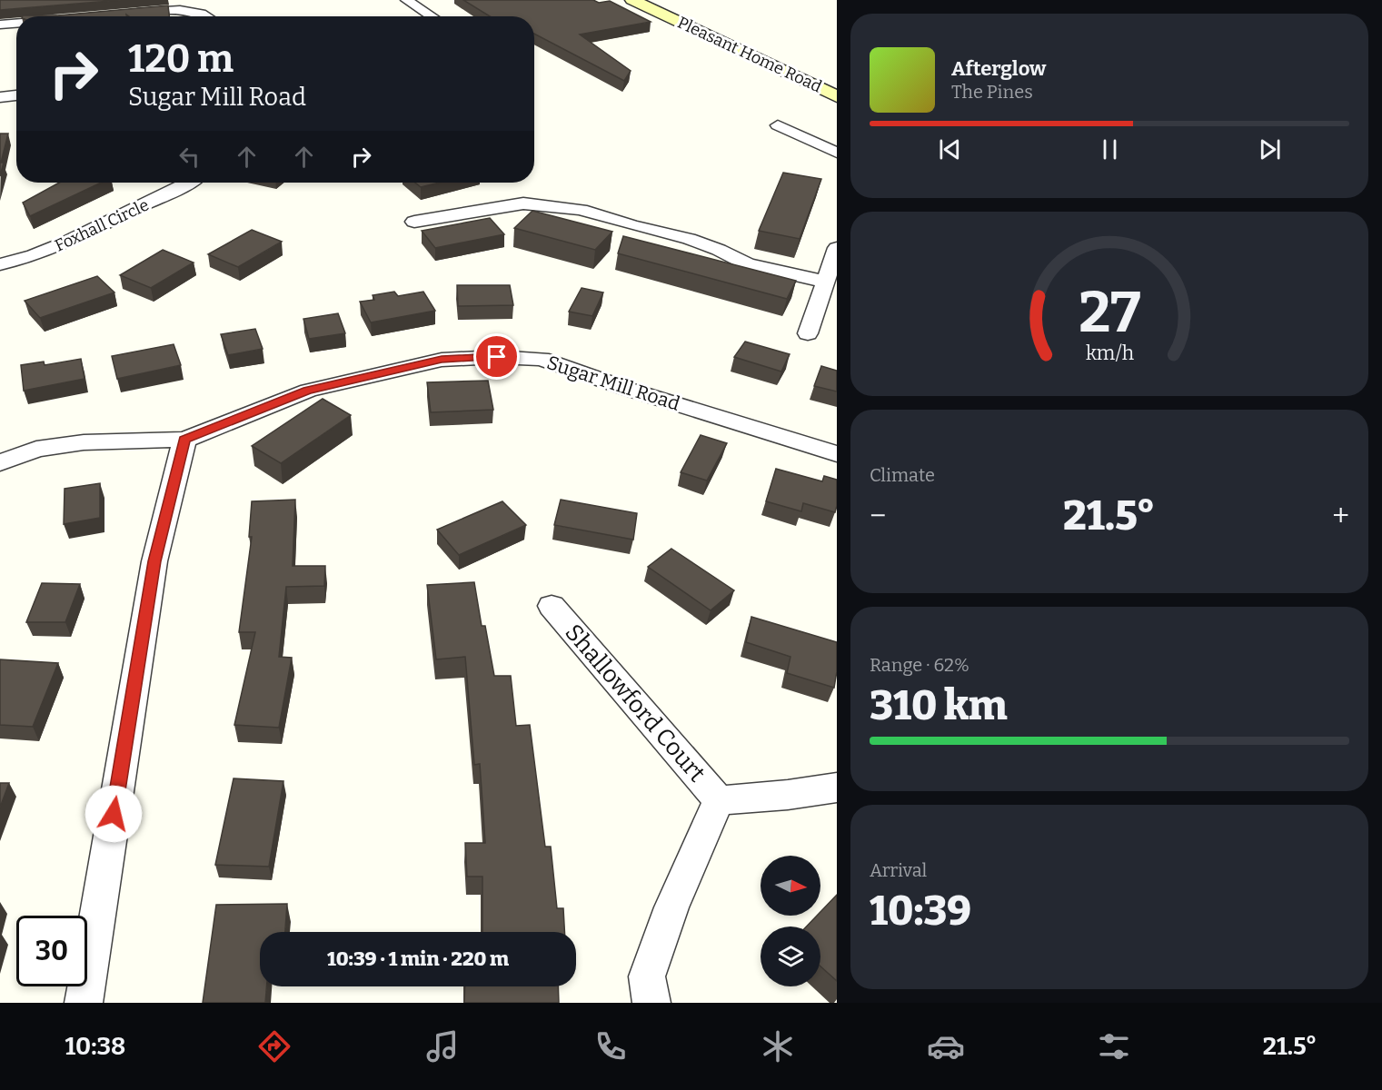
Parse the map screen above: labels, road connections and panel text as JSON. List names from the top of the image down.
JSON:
{
  "streets": {
    "main road": ["Pleasant Home Road"],
    "street": ["Foxhall Circle", "Sugar Mill Road", "Shallowford Court"]
  },
  "north": "right",
  "page": {
    "turn": ["120 m", "Sugar Mill Road"],
    "song": ["Afterglow", "The Pines"],
    "tile": [
      "Climate",
      ["Range · 62%", "310 km"],
      ["Arrival", "10:39"]
    ],
    "heat": ["−", "21.5°", "+"],
    "limit": "30",
    "trip": "10:39 · 1 min · 220 m",
    "tabs": ["10:38", "21.5°"],
    "gauge": ["27", "km/h"]
  }
}
